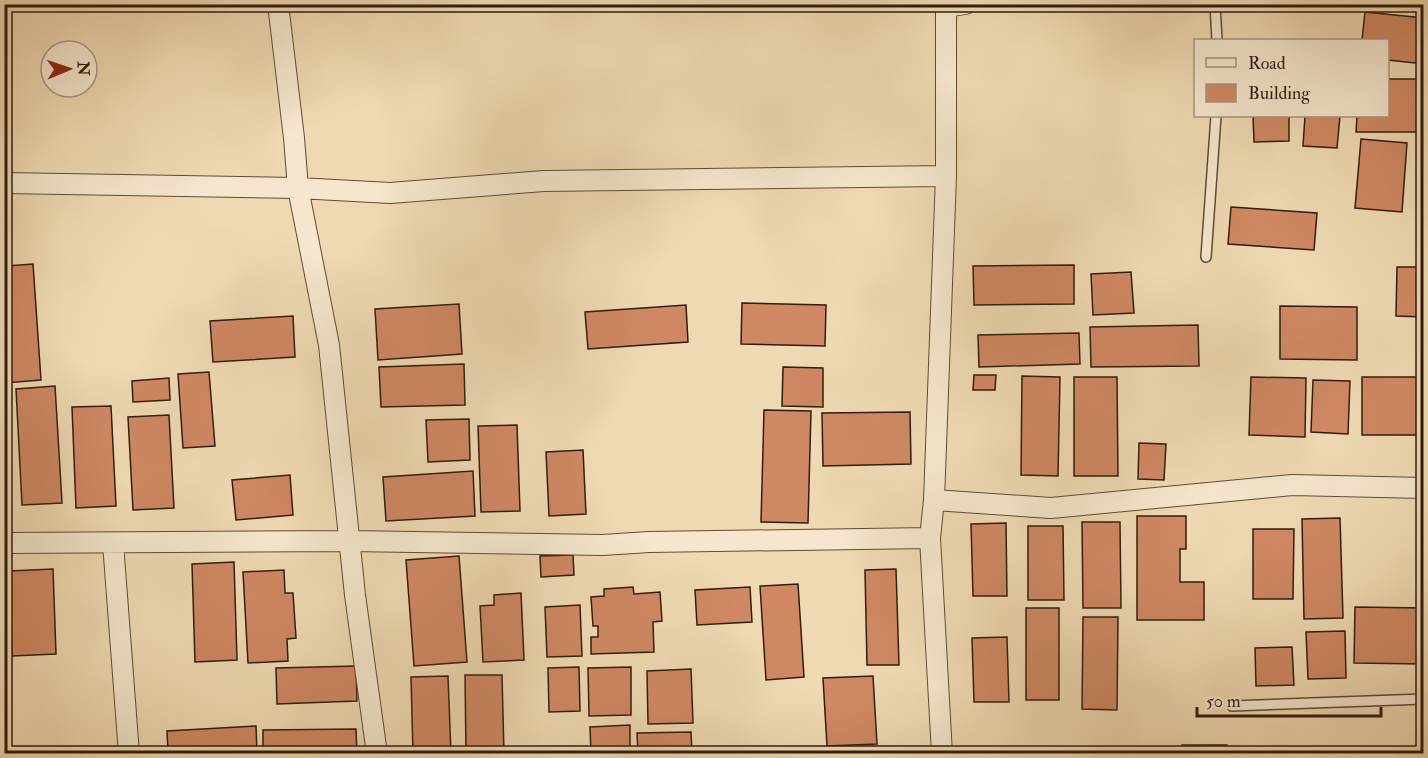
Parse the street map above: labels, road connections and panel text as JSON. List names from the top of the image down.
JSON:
{
  "legend": ["Road", "Building"],
  "scale_bar": "50 m",
  "north": "right"
}
